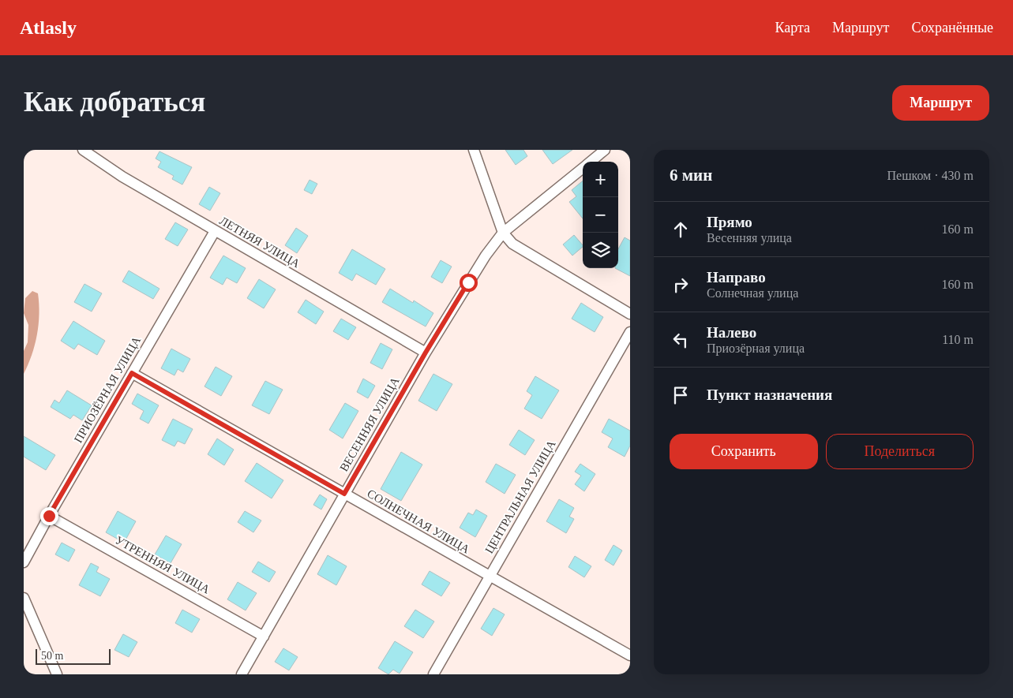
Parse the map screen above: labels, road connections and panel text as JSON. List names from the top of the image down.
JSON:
{
  "streets": {
    "street": [
      "ЛЕТНЯЯ УЛИЦА",
      "ПРИОЗЁРНАЯ УЛИЦА",
      "ВЕСЕННЯЯ УЛИЦА",
      "ЦЕНТРАЛЬНАЯ УЛИЦА",
      "СОЛНЕЧНАЯ УЛИЦА",
      "УТРЕННЯЯ УЛИЦА"
    ]
  },
  "crossings": [
    ["ЛЕТНЯЯ УЛИЦА", "ПРИОЗЁРНАЯ УЛИЦА"],
    ["ЛЕТНЯЯ УЛИЦА", "ВЕСЕННЯЯ УЛИЦА"],
    ["ПРИОЗЁРНАЯ УЛИЦА", "СОЛНЕЧНАЯ УЛИЦА"],
    ["ПРИОЗЁРНАЯ УЛИЦА", "УТРЕННЯЯ УЛИЦА"],
    ["ВЕСЕННЯЯ УЛИЦА", "СОЛНЕЧНАЯ УЛИЦА"],
    ["ВЕСЕННЯЯ УЛИЦА", "УТРЕННЯЯ УЛИЦА"],
    ["ЦЕНТРАЛЬНАЯ УЛИЦА", "СОЛНЕЧНАЯ УЛИЦА"]
  ],
  "scale_bar": "50 m",
  "page": {
    "header": "Atlasly",
    "nav": ["Карта", "Маршрут", "Сохранённые"],
    "buttons": [
      "Маршрут",
      ["Сохранить", "Поделиться"]
    ],
    "title": "Как добраться",
    "heading": ["6 мин", "Пешком · 430 m"],
    "map_buttons": ["+", "−"],
    "list": [
      ["Прямо", "Весенняя улица", "160 m"],
      ["Направо", "Солнечная улица", "160 m"],
      ["Налево", "Приозёрная улица", "110 m"],
      "Пункт назначения"
    ],
    "scale": "50 m"
  }
}
